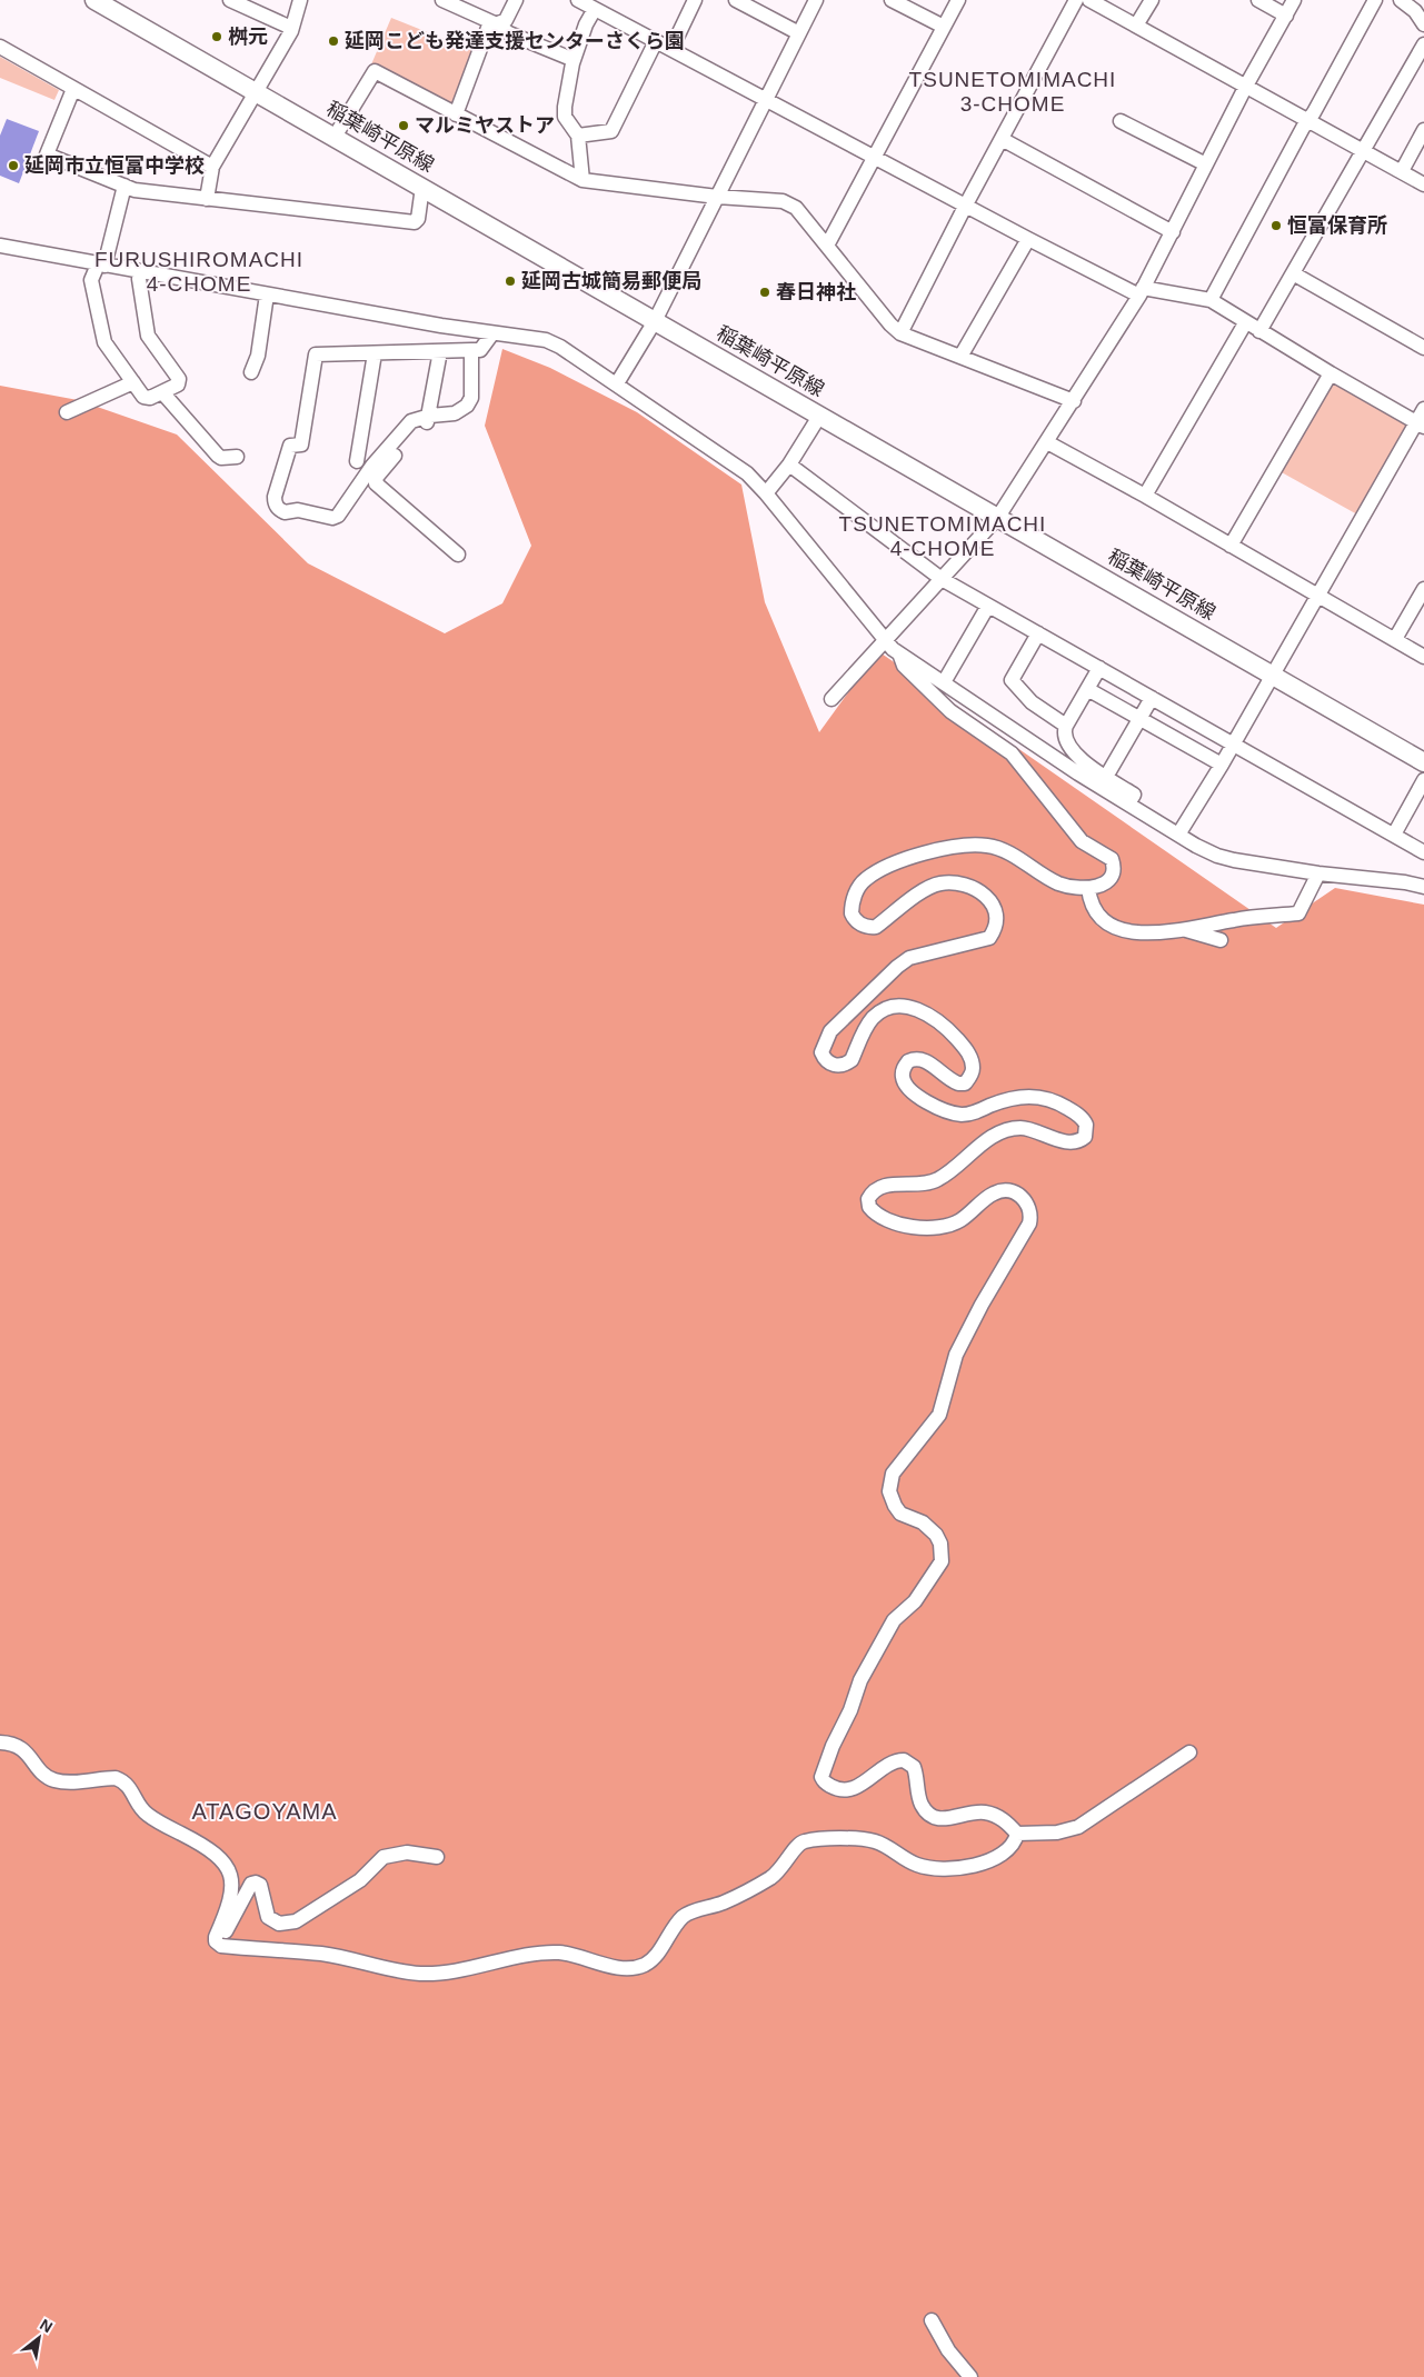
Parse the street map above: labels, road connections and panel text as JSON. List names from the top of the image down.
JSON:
{
  "streets": {
    "main road": ["稲葉崎平原線"]
  },
  "districts": [
    "TSUNETOMIMACHI 3-CHOME",
    "FURUSHIROMACHI 4-CHOME",
    "TSUNETOMIMACHI 4-CHOME",
    "ATAGOYAMA"
  ],
  "places": [
    "桝元",
    "延岡こども発達支援センターさくら園",
    "マルミヤストア",
    "延岡市立恒富中学校",
    "恒富保育所",
    "延岡古城簡易郵便局",
    "春日神社"
  ],
  "north": "top right"
}
